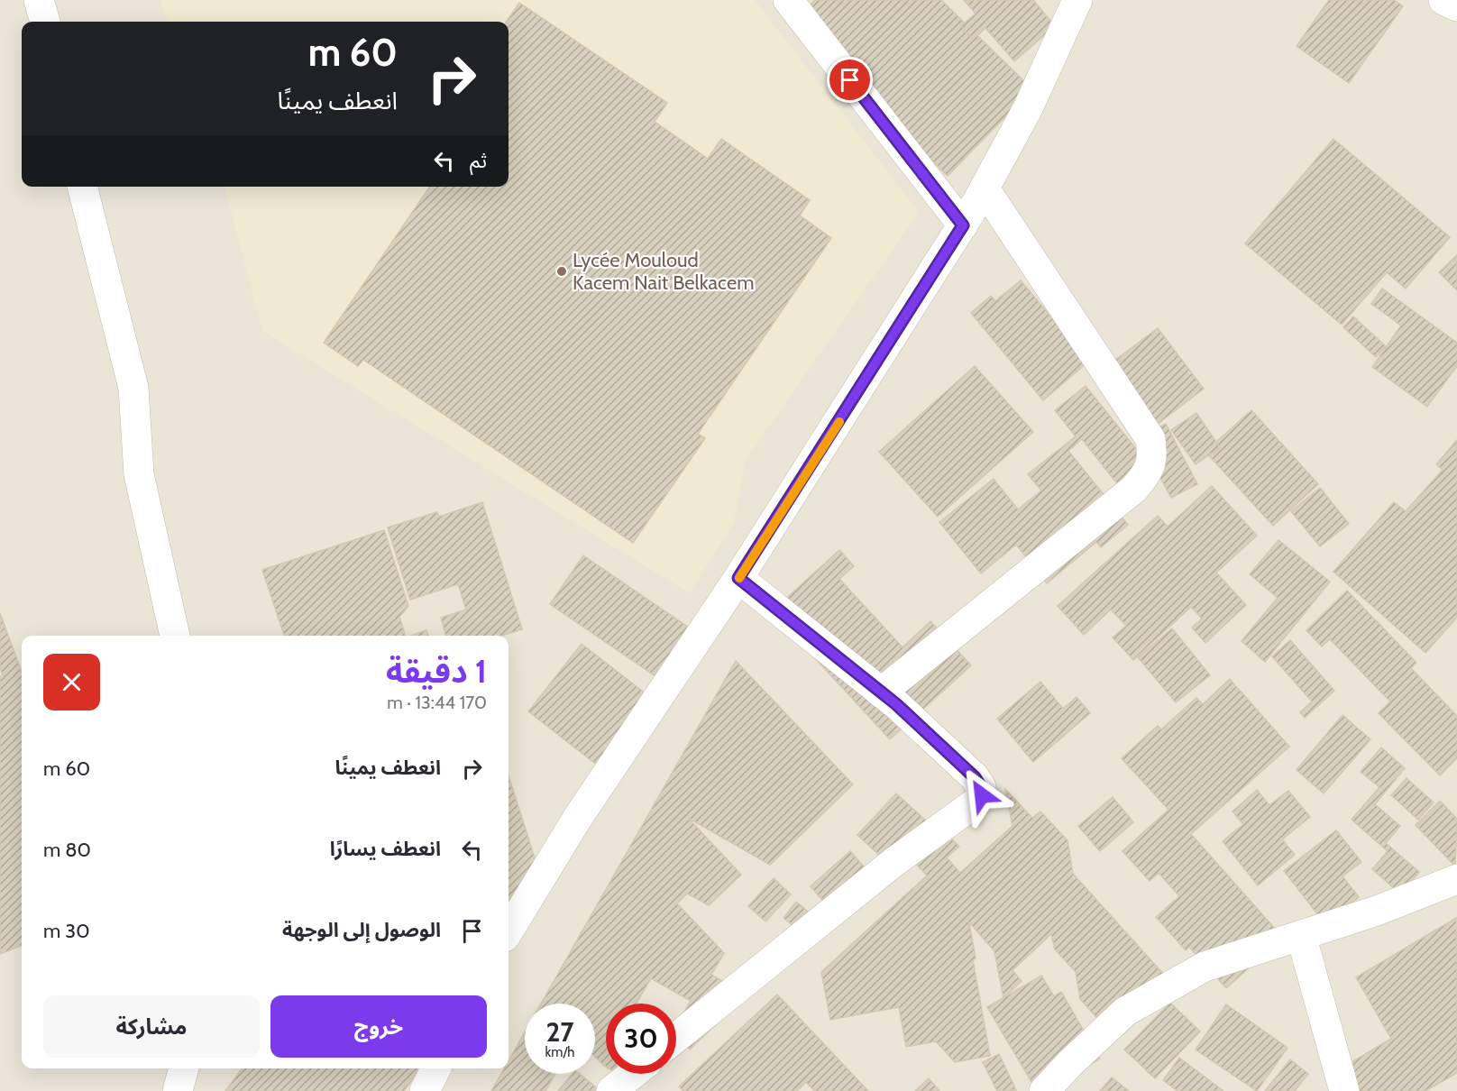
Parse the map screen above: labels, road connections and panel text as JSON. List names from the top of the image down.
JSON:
{
  "places": ["Lycée Mouloud Kacem Nait Belkacem"],
  "page": {
    "turn": ["60 m", "انعطف يمينًا"],
    "then": "ثم",
    "heading": ["1 دقيقة", "170 m · 13:44"],
    "list": [
      {
        "name": "انعطف يمينًا",
        "value": "60 m"
      },
      {
        "name": "انعطف يسارًا",
        "value": "80 m"
      },
      {
        "name": "الوصول إلى الوجهة",
        "value": "30 m"
      }
    ],
    "buttons": ["خروج", "مشاركة"],
    "speed": "27 km/h",
    "limit": "30"
  }
}
